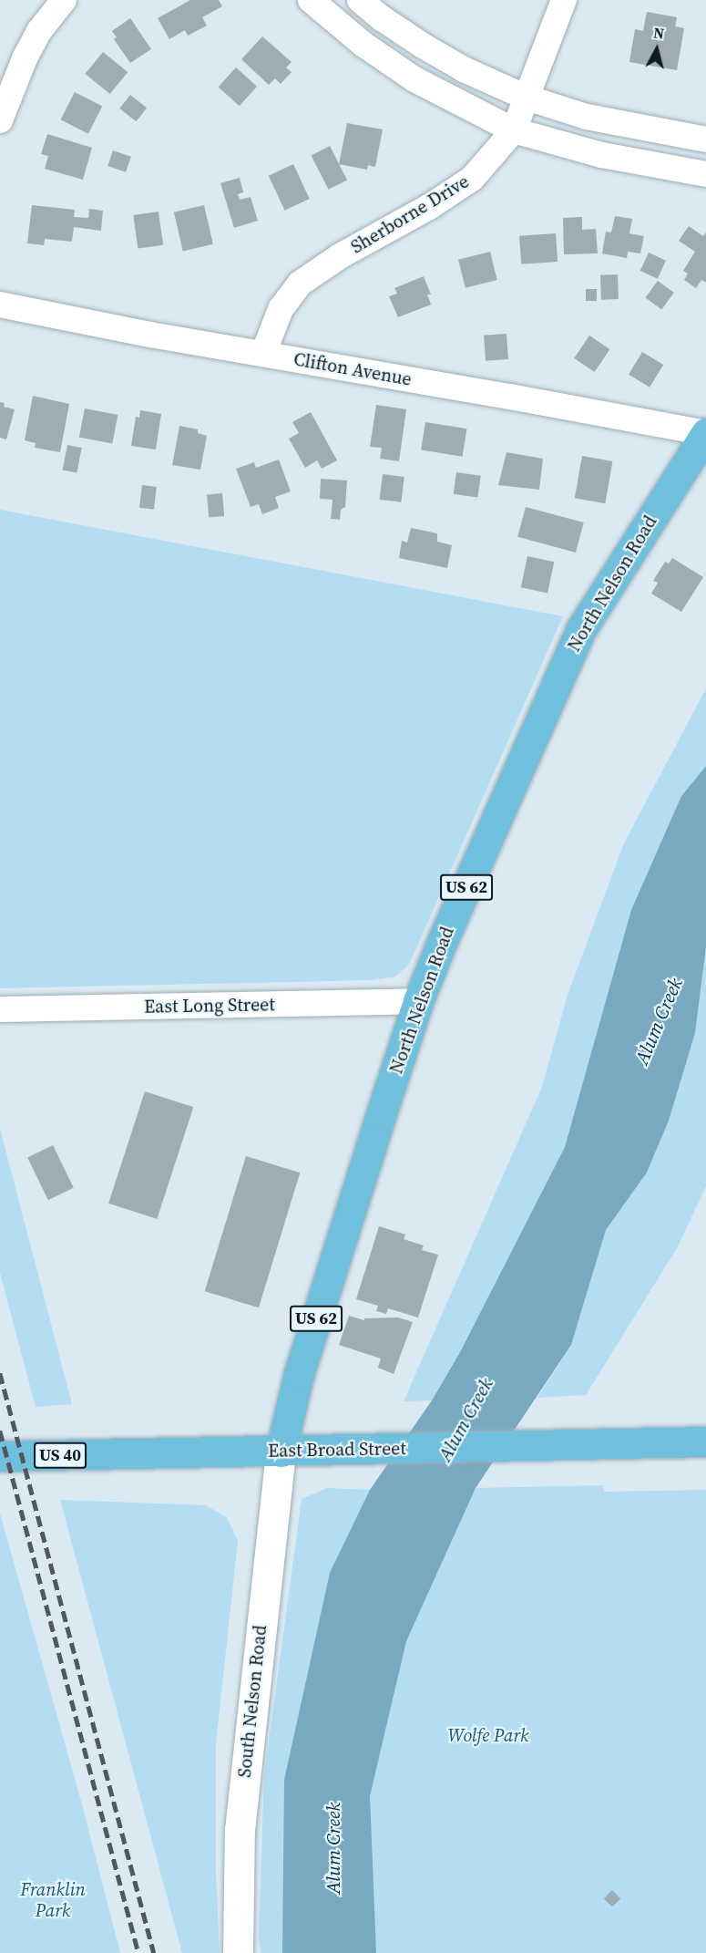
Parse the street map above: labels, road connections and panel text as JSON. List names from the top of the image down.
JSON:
{
  "streets": {
    "main road": [
      "North Nelson Road",
      "US 62",
      "East Broad Street",
      "US 40",
      "South Nelson Road"
    ],
    "street": ["Sherborne Drive", "Clifton Avenue", "East Long Street"]
  },
  "crossings": [
    ["Sherborne Drive", "Clifton Avenue"],
    ["Clifton Avenue", "North Nelson Road"],
    ["North Nelson Road", "East Long Street"],
    ["North Nelson Road", "East Broad Street"],
    ["North Nelson Road", "South Nelson Road"],
    ["East Broad Street", "South Nelson Road"]
  ],
  "water": ["Alum Creek"],
  "parks": ["Wolfe Park", "Franklin Park"],
  "north": "top"
}
